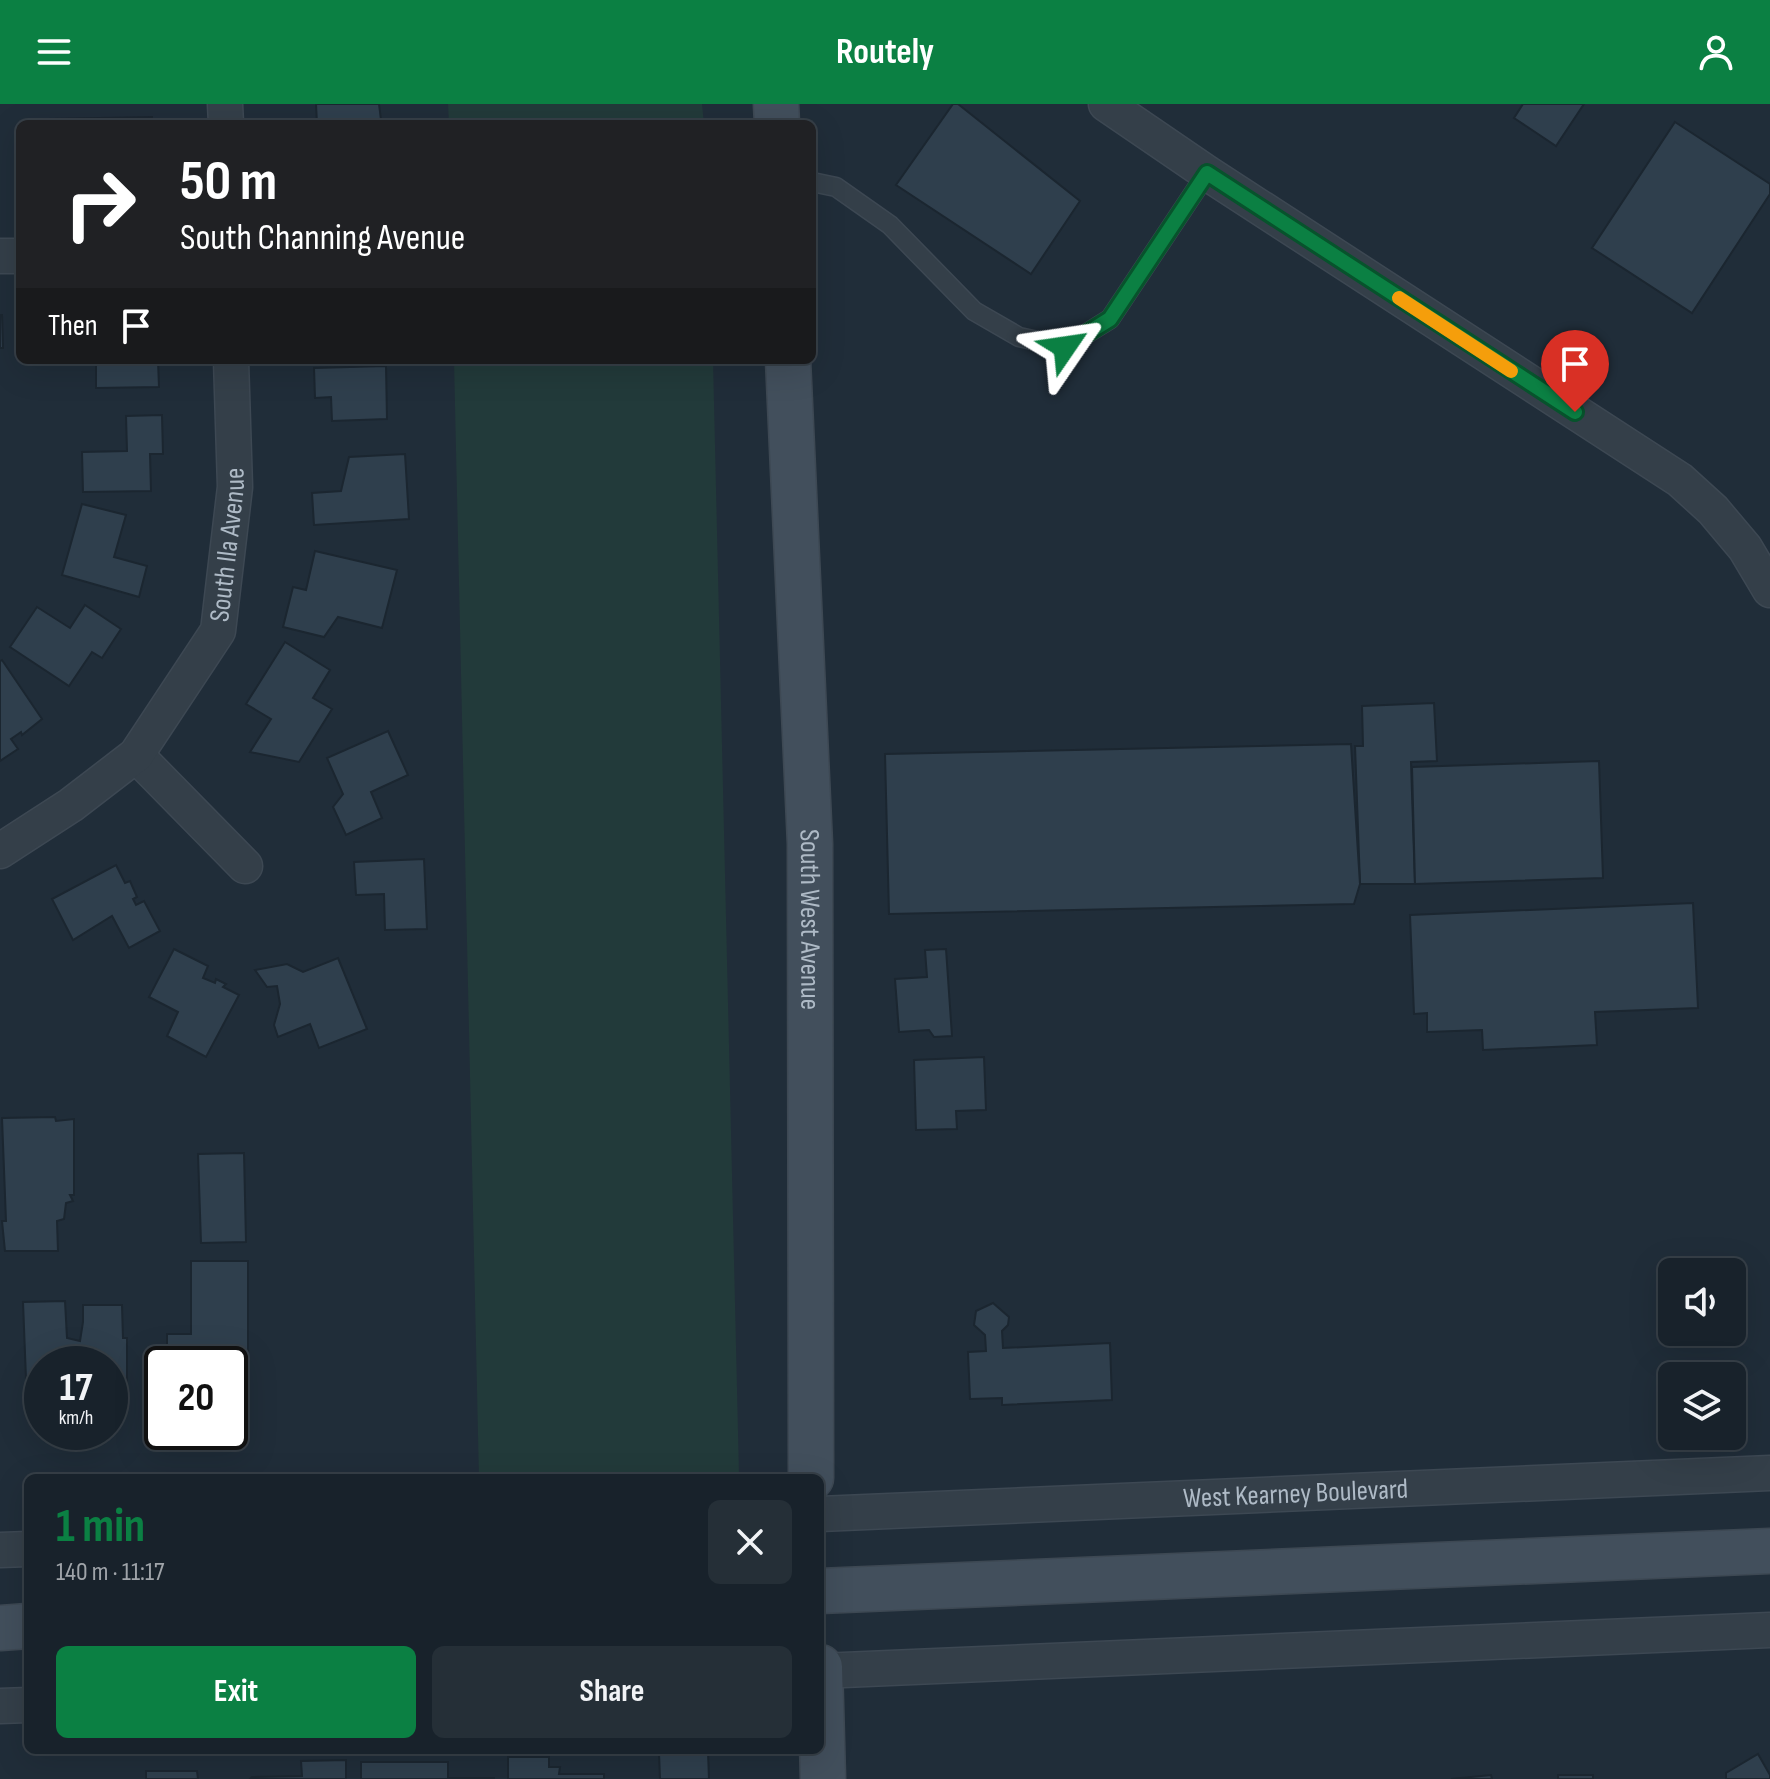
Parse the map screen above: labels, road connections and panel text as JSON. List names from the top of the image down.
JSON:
{
  "streets": {
    "street": ["South Ila Avenue", "South West Avenue", "West Kearney Boulevard"]
  },
  "page": {
    "header": "Routely",
    "turn": ["50 m", "South Channing Avenue"],
    "then": "Then",
    "speed": "17 km/h",
    "limit": "20",
    "heading": ["1 min", "140 m · 11:17"],
    "buttons": ["Exit", "Share"]
  }
}
